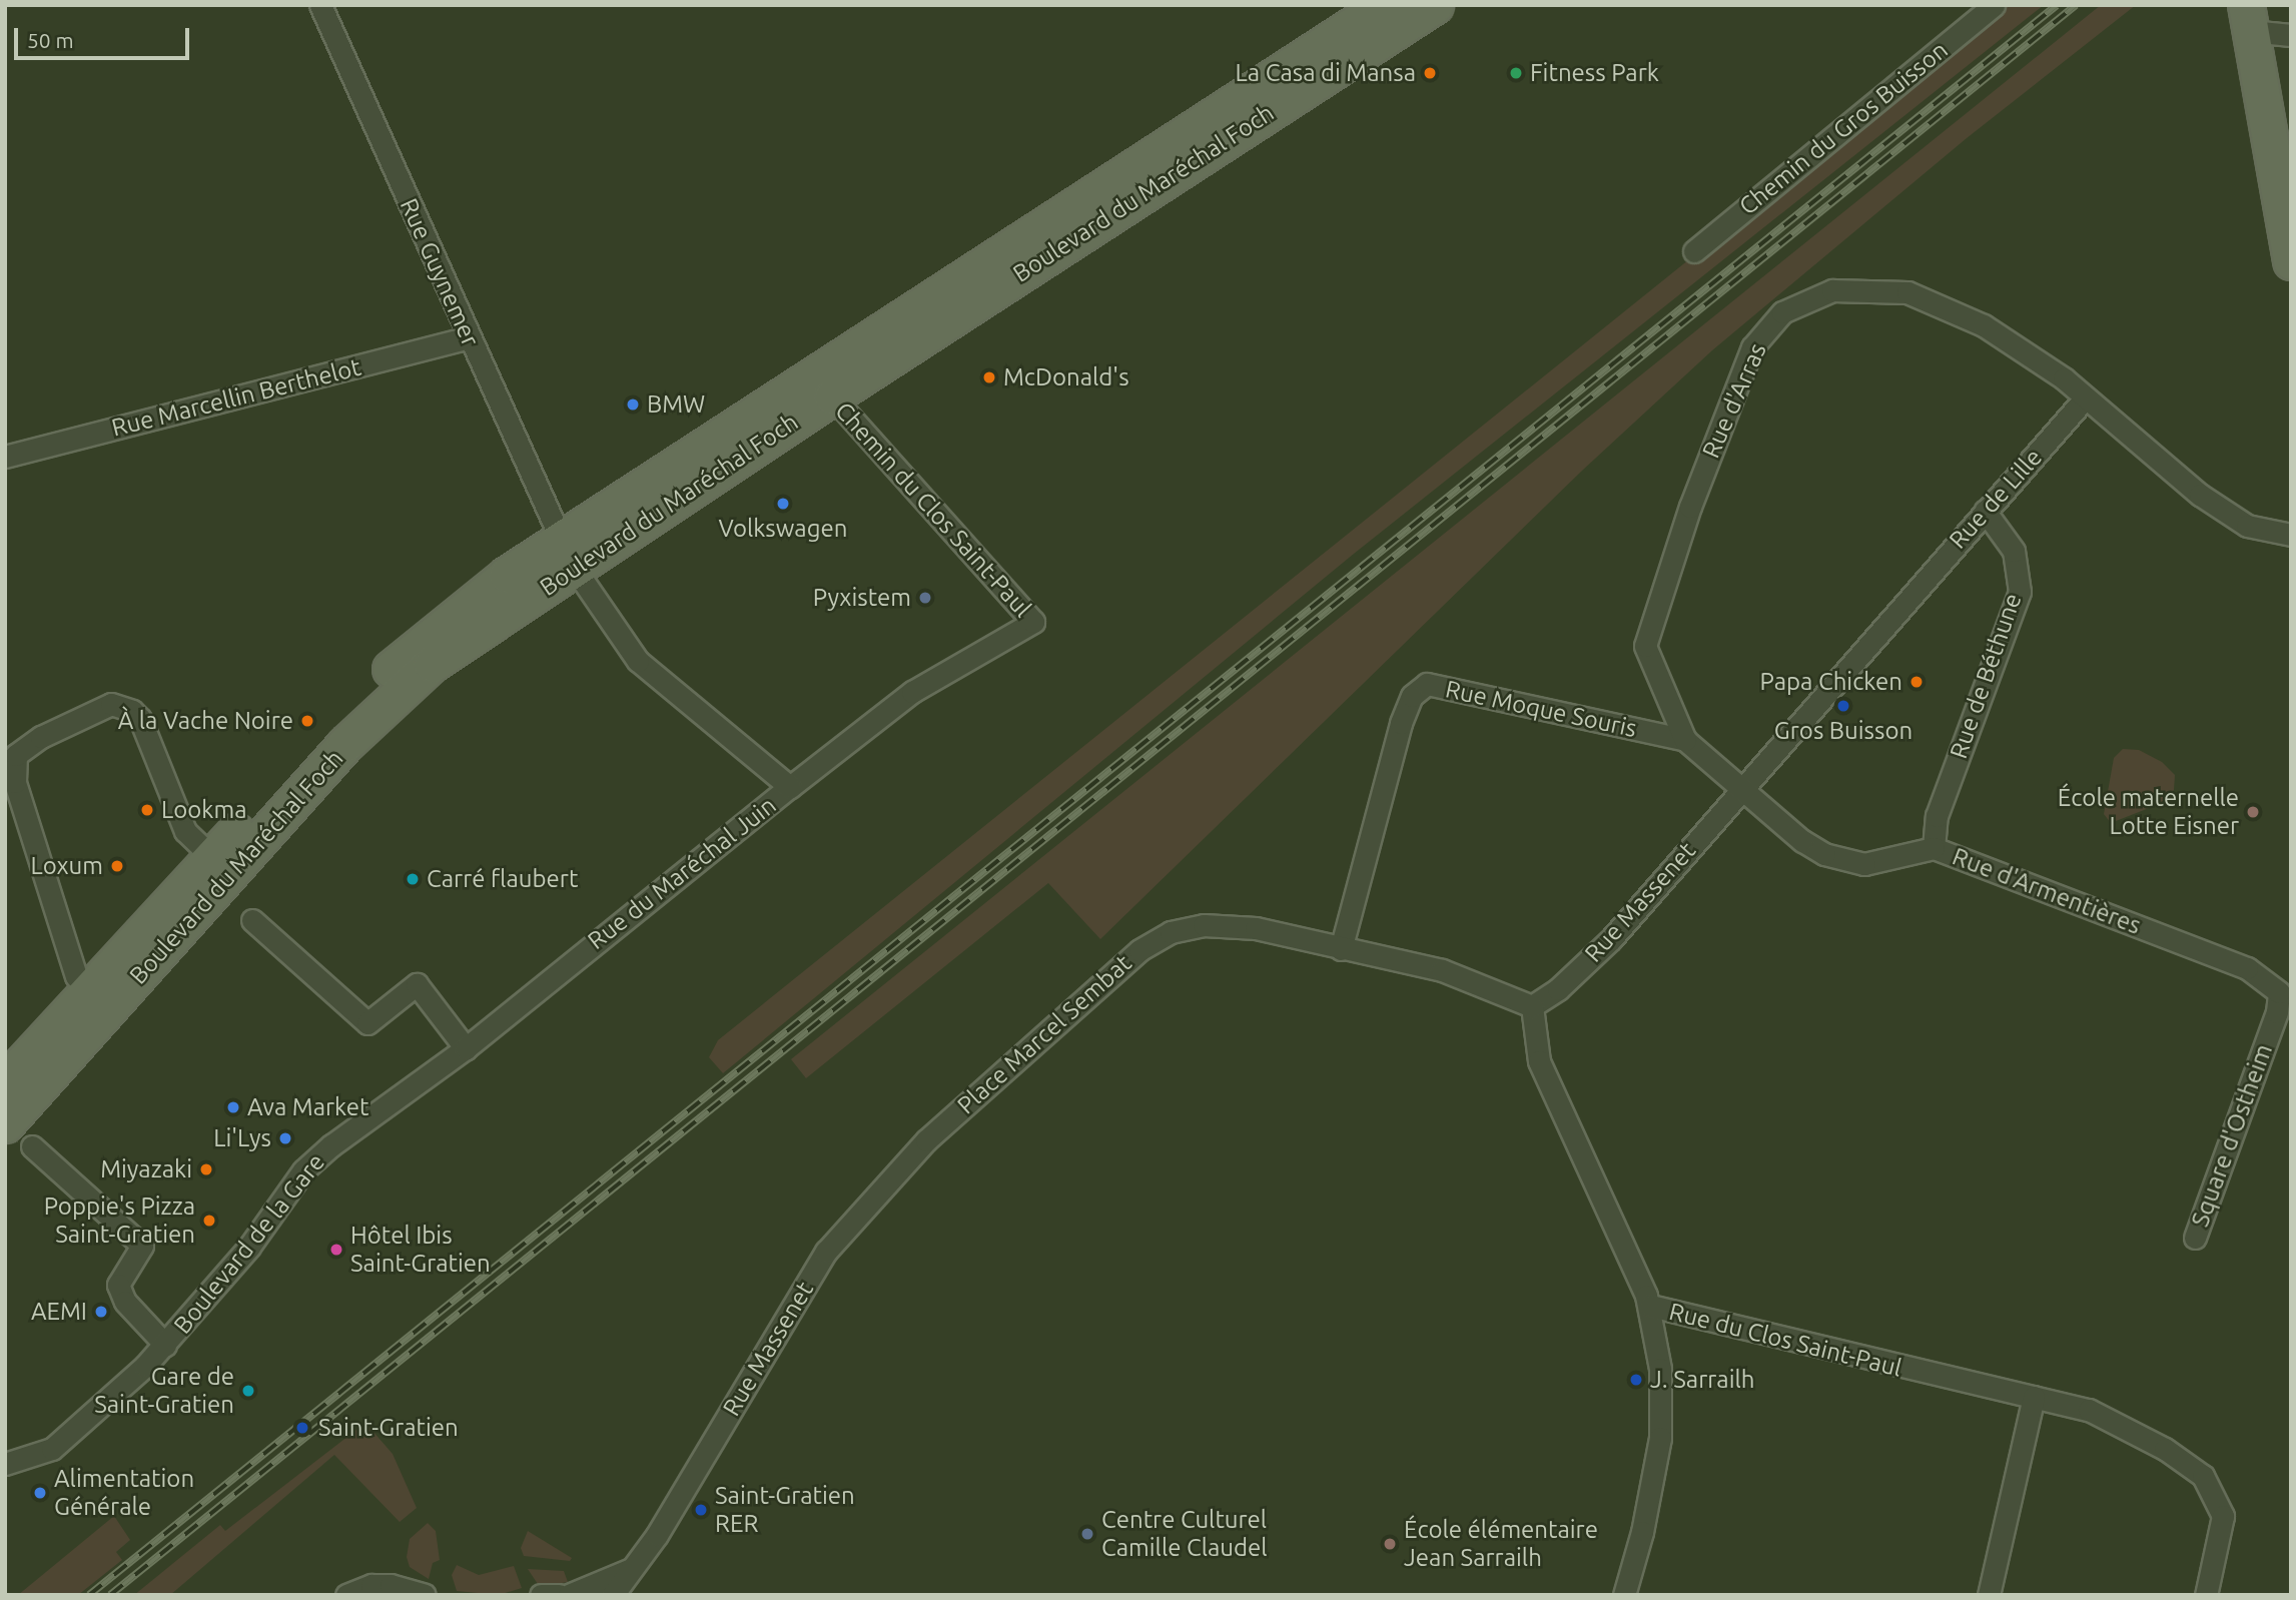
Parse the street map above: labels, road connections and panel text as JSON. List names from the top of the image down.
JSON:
{
  "streets": {
    "main road": ["Boulevard du Maréchal Foch"],
    "street": [
      "Chemin du Gros Buisson",
      "Rue Guynemer",
      "Rue Marcellin Berthelot",
      "Rue d'Arras",
      "Rue de Lille",
      "Chemin du Clos Saint-Paul",
      "Rue de Béthune",
      "Rue Moque Souris",
      "Rue du Maréchal Juin",
      "Rue d'Armentières",
      "Rue Massenet",
      "Place Marcel Sembat",
      "Square d'Ostheim",
      "Boulevard de la Gare",
      "Rue du Clos Saint-Paul"
    ]
  },
  "crossings": [
    ["Boulevard du Maréchal Foch", "Rue Guynemer"],
    ["Boulevard du Maréchal Foch", "Chemin du Clos Saint-Paul"],
    ["Boulevard du Maréchal Foch", "Rue du Maréchal Juin"],
    ["Rue Guynemer", "Rue Marcellin Berthelot"],
    ["Rue Guynemer", "Rue du Maréchal Juin"],
    ["Rue d'Arras", "Rue de Lille"],
    ["Rue d'Arras", "Rue Moque Souris"],
    ["Rue d'Arras", "Rue d'Armentières"],
    ["Rue d'Arras", "Rue Massenet"],
    ["Rue de Lille", "Rue de Béthune"],
    ["Rue de Lille", "Rue d'Armentières"],
    ["Rue de Lille", "Rue Massenet"],
    ["Chemin du Clos Saint-Paul", "Rue du Maréchal Juin"],
    ["Rue de Béthune", "Rue d'Armentières"],
    ["Rue Moque Souris", "Place Marcel Sembat"],
    ["Rue du Maréchal Juin", "Boulevard de la Gare"],
    ["Rue d'Armentières", "Rue Massenet"],
    ["Rue d'Armentières", "Square d'Ostheim"],
    ["Rue Massenet", "Place Marcel Sembat"],
    ["Rue Massenet", "Rue du Clos Saint-Paul"],
    ["Place Marcel Sembat", "Rue du Clos Saint-Paul"]
  ],
  "places": [
    "La Casa di Mansa",
    "Fitness Park",
    "McDonald's",
    "BMW",
    "Volkswagen",
    "Pyxistem",
    "Papa Chicken",
    "Gros Buisson",
    "À la Vache Noire",
    "Lookma",
    "École maternelle Lotte Eisner",
    "Loxum",
    "Carré flaubert",
    "Ava Market",
    "Li'Lys",
    "Miyazaki",
    "Poppie's Pizza Saint-Gratien",
    "Hôtel Ibis Saint-Gratien",
    "AEMI",
    "J. Sarrailh",
    "Gare de Saint-Gratien",
    "Saint-Gratien",
    "Alimentation Générale",
    "Saint-Gratien RER",
    "Centre Culturel Camille Claudel",
    "École élémentaire Jean Sarrailh"
  ],
  "scale_bar": "50 m"
}
